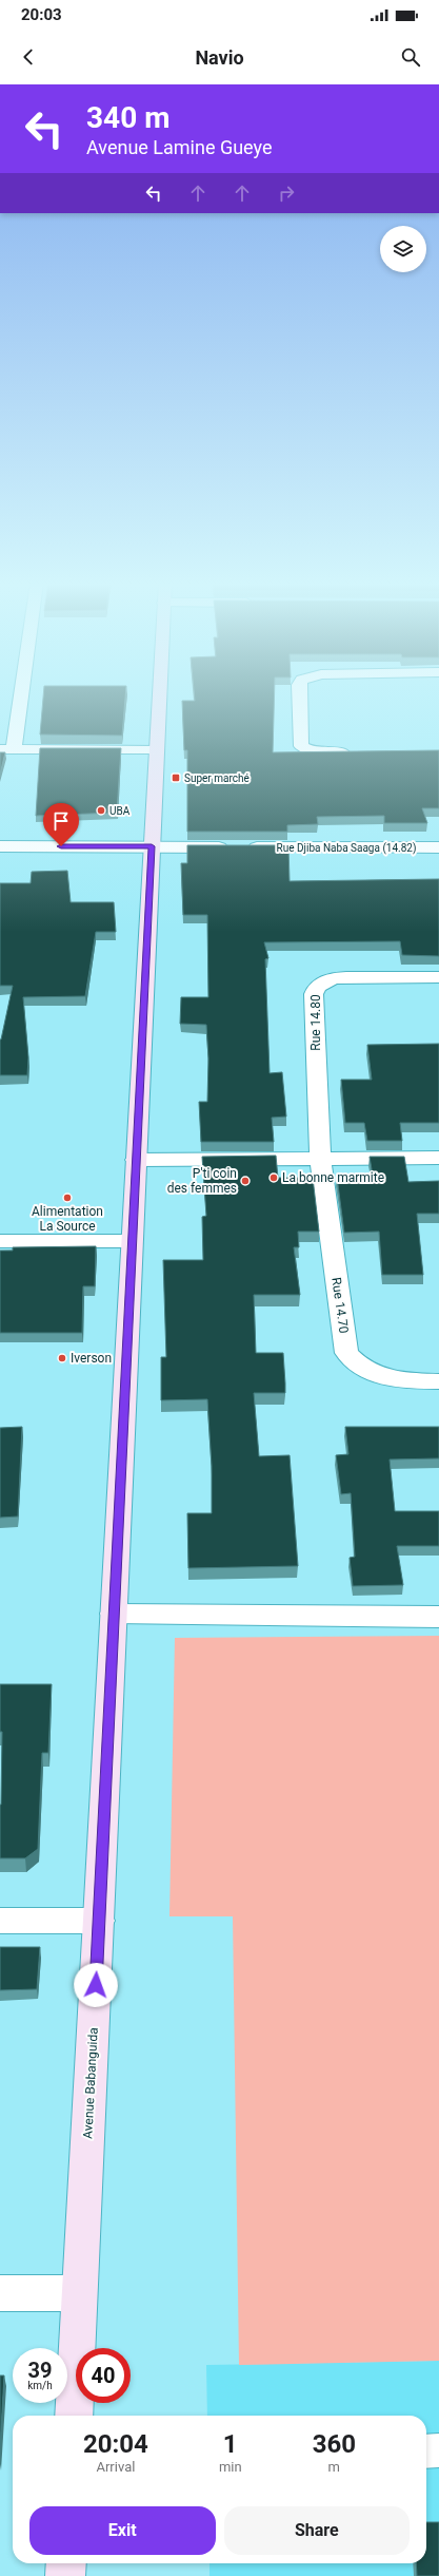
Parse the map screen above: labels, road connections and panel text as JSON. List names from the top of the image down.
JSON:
{
  "streets": {
    "street": [
      "Rue Djiba Naba Saaga (14.82)",
      "Rue 14.80",
      "Rue 14.70",
      "Avenue Babanguida"
    ]
  },
  "crossings": [
    ["Rue Djiba Naba Saaga (14.82)", "Avenue Babanguida"],
    ["Rue 14.80", "Rue 14.70"]
  ],
  "places": {
    "transit": ["Super marché"],
    "other": [
      "UBA",
      "La bonne marmite",
      "P'ti coin des femmes",
      "Alimentation La Source",
      "Iverson"
    ]
  },
  "page": {
    "status": "20:03",
    "header": "Navio",
    "turn": ["340 m", "Avenue Lamine Gueye"],
    "speed": "39 km/h",
    "limit": "40",
    "eta": [
      "20:04",
      "Arrival",
      "1",
      "min",
      "360",
      "m"
    ],
    "buttons": ["Exit", "Share"]
  }
}
